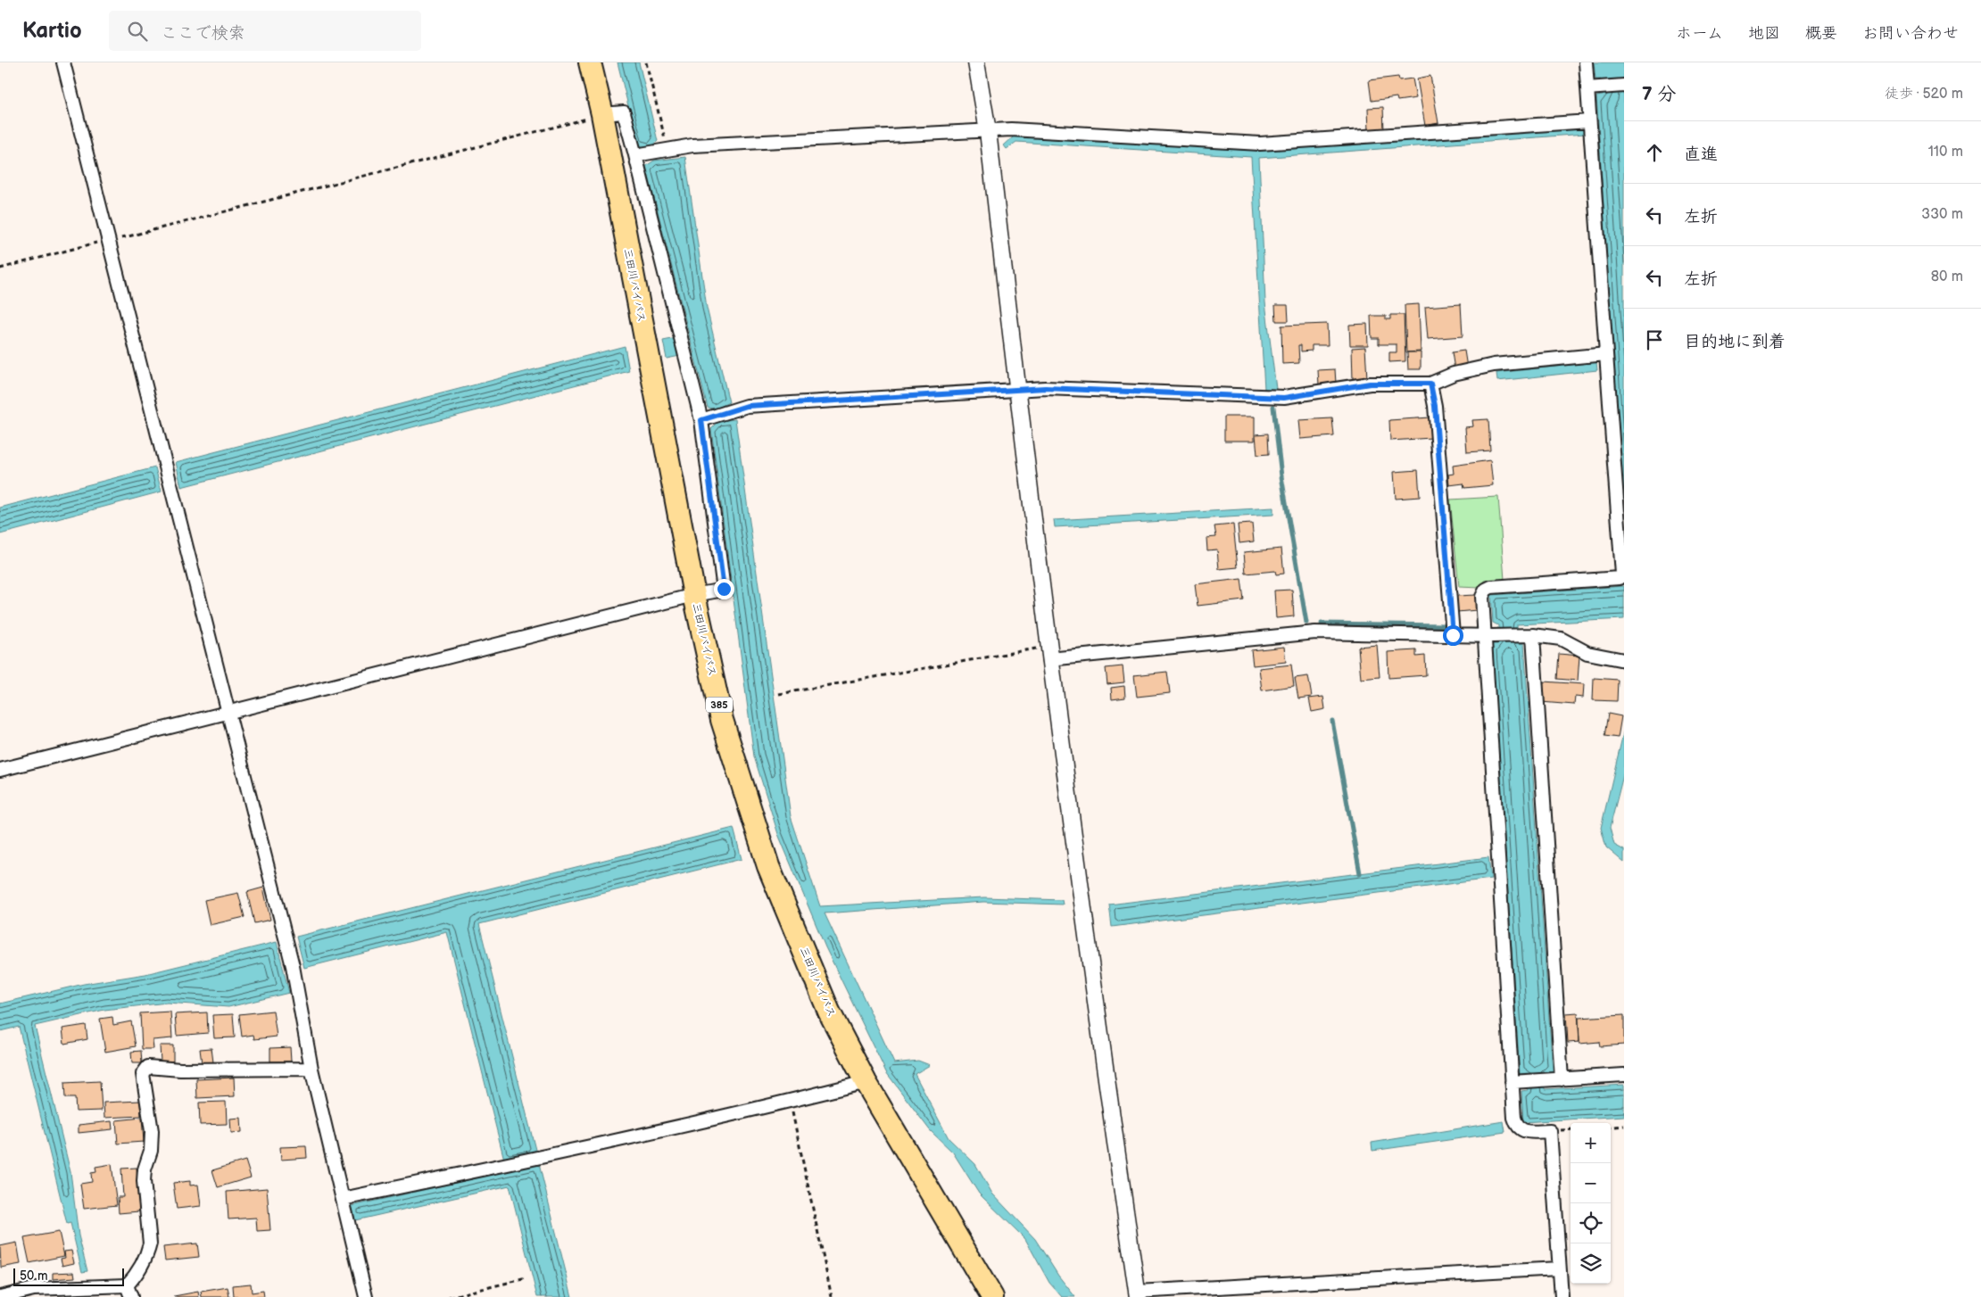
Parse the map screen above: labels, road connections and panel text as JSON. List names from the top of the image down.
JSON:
{
  "streets": {
    "highway": ["三田川バイパス", "385"]
  },
  "scale_bar": "50 m",
  "page": {
    "header": "Kartio",
    "search": "ここで検索",
    "nav": [
      "ホーム",
      "地図",
      "概要",
      "お問い合わせ"
    ],
    "heading": ["7 分", "徒歩 · 520 m"],
    "list": [
      ["直進", "110 m"],
      ["左折", "330 m"],
      ["左折", "80 m"],
      "目的地に到着"
    ],
    "map_buttons": ["+", "−"],
    "scale": "50 m"
  }
}
